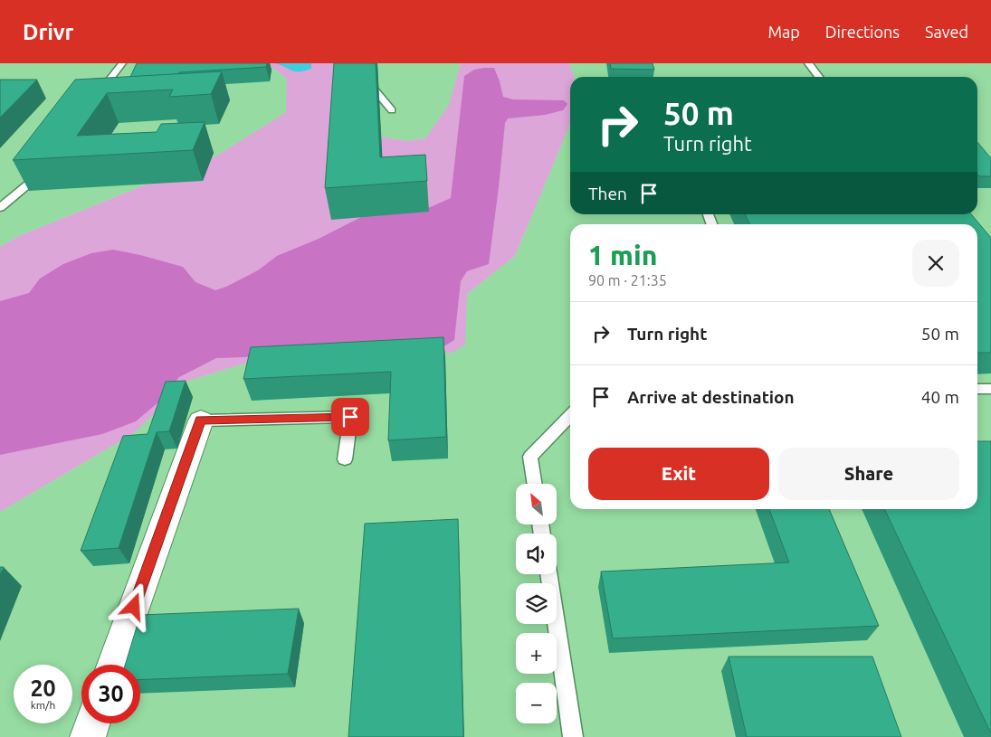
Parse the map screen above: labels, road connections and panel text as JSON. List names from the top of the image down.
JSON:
{
  "north": "top left",
  "page": {
    "header": "Drivr",
    "nav": ["Map", "Directions", "Saved"],
    "turn": ["50 m", "Turn right"],
    "then": "Then",
    "heading": ["1 min", "90 m · 21:35"],
    "list": [
      {
        "name": "Turn right",
        "value": "50 m"
      },
      {
        "name": "Arrive at destination",
        "value": "40 m"
      }
    ],
    "buttons": ["Exit", "Share"],
    "map_buttons": ["+", "−"],
    "speed": "20 km/h",
    "limit": "30"
  }
}
